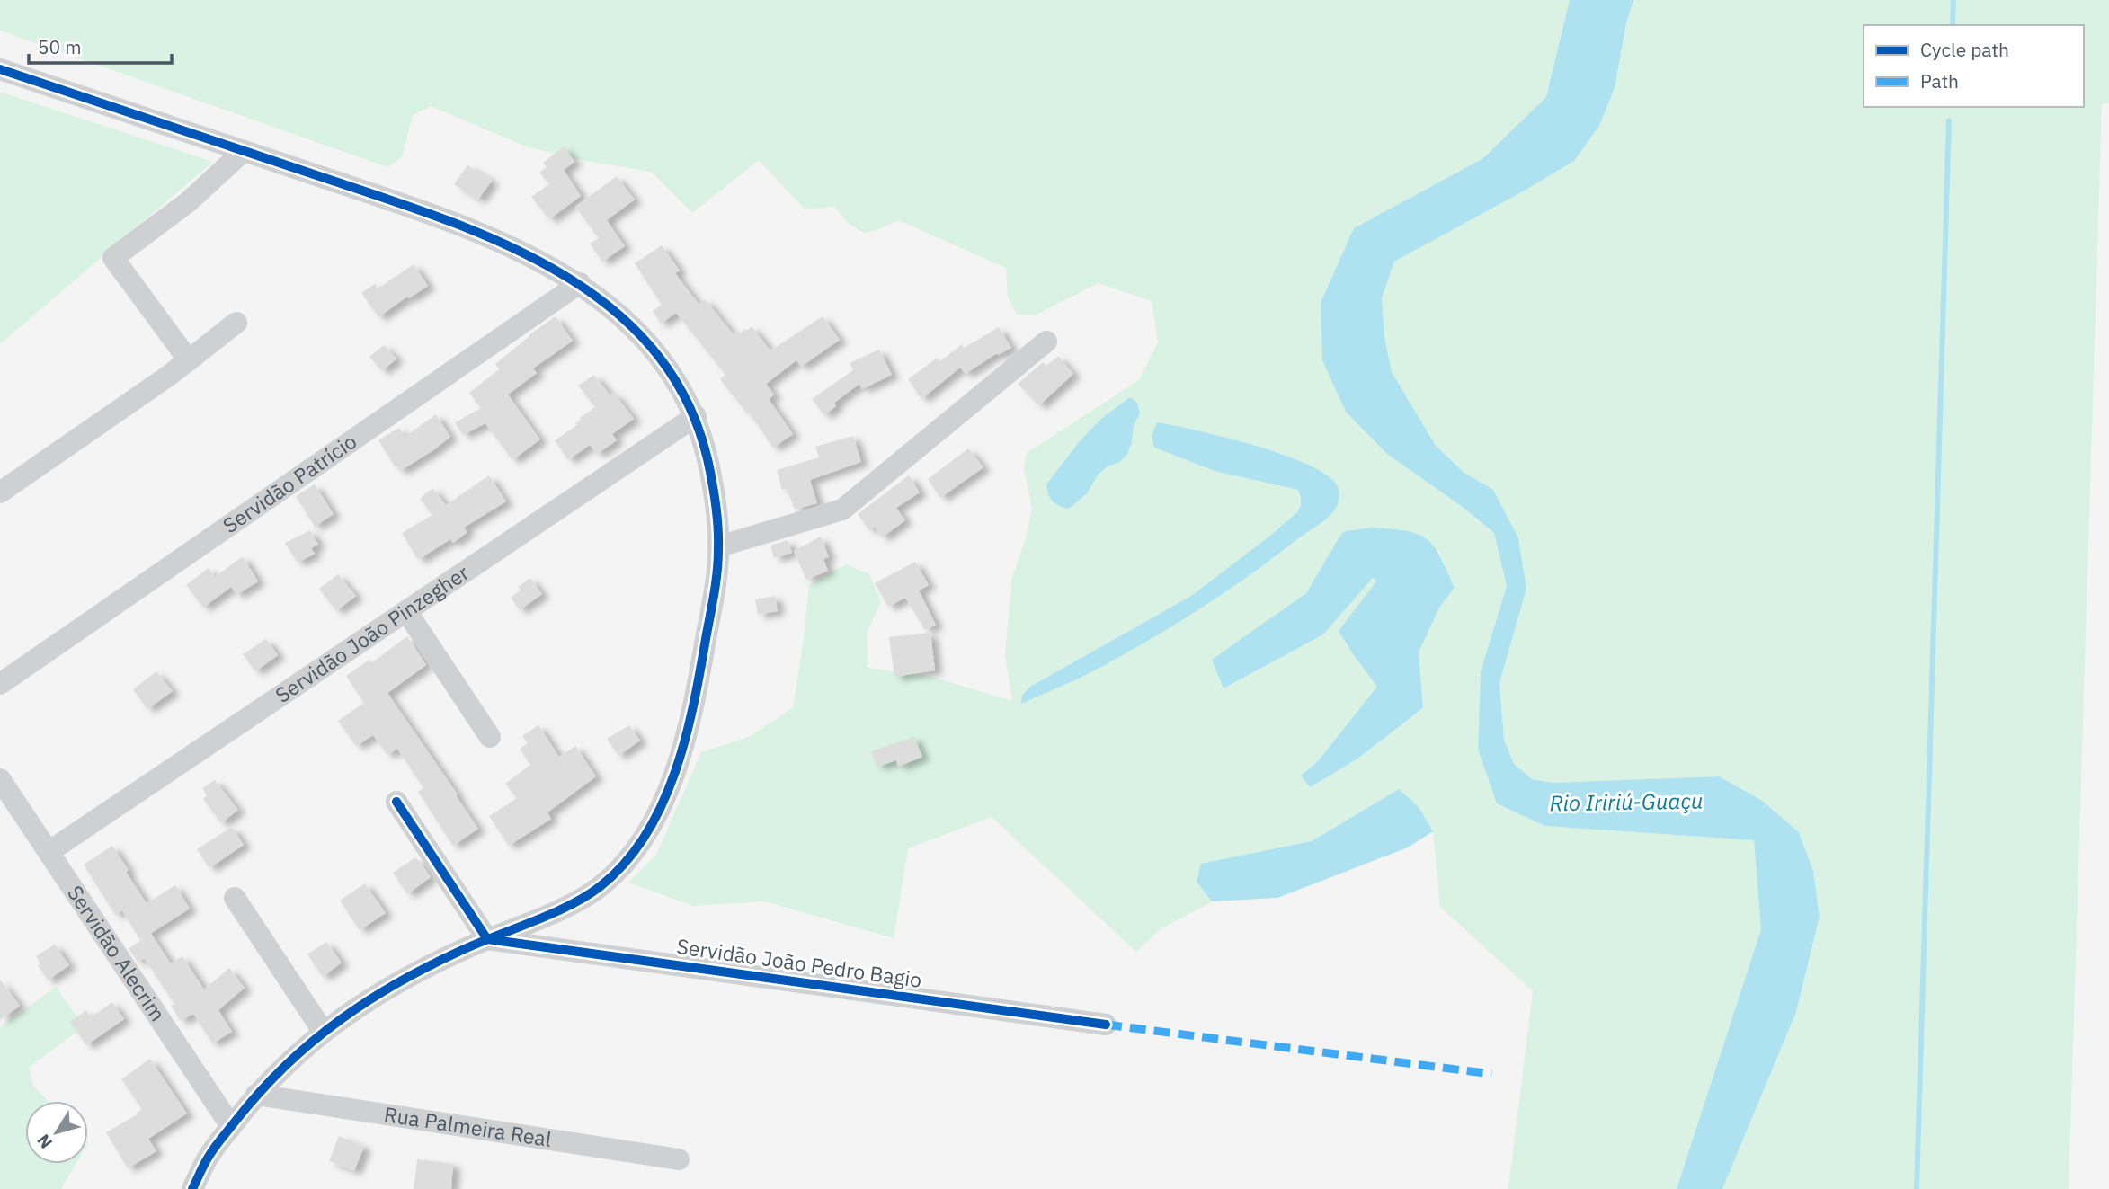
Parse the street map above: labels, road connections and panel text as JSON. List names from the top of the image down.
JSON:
{
  "streets": {
    "street": [
      "Servidão Patrício",
      "Servidão João Pinzegher",
      "Servidão Alecrim",
      "Servidão João Pedro Bagio",
      "Rua Palmeira Real"
    ]
  },
  "crossings": [
    ["Servidão João Pinzegher", "Servidão Alecrim"]
  ],
  "water": ["Rio Iririú-Guaçu"],
  "legend": ["Cycle path", "Path"],
  "scale_bar": "50 m",
  "north": "bottom left"
}
